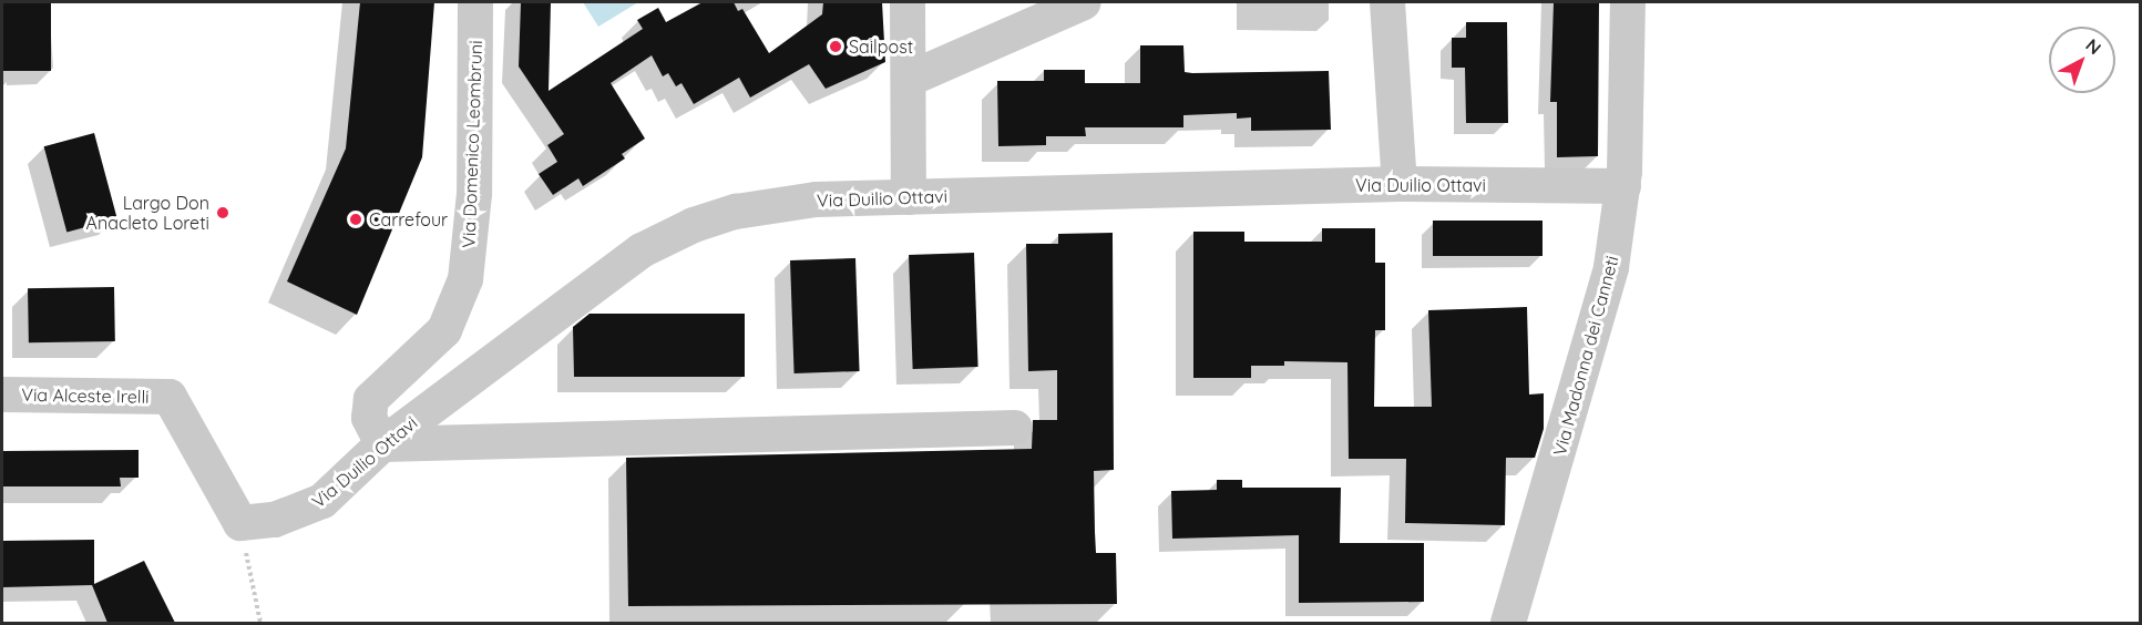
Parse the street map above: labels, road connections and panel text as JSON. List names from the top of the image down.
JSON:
{
  "streets": {
    "street": [
      "Via Domenico Leombruni",
      "Via Duilio Ottavi",
      "Via Madonna dei Canneti",
      "Via Alceste Irelli"
    ]
  },
  "crossings": [
    ["Via Domenico Leombruni", "Via Duilio Ottavi"],
    ["Via Duilio Ottavi", "Via Madonna dei Canneti"],
    ["Via Duilio Ottavi", "Via Alceste Irelli"]
  ],
  "places": ["Sailpost", "Largo Don Anacleto Loreti", "Carrefour"],
  "north": "top right"
}
